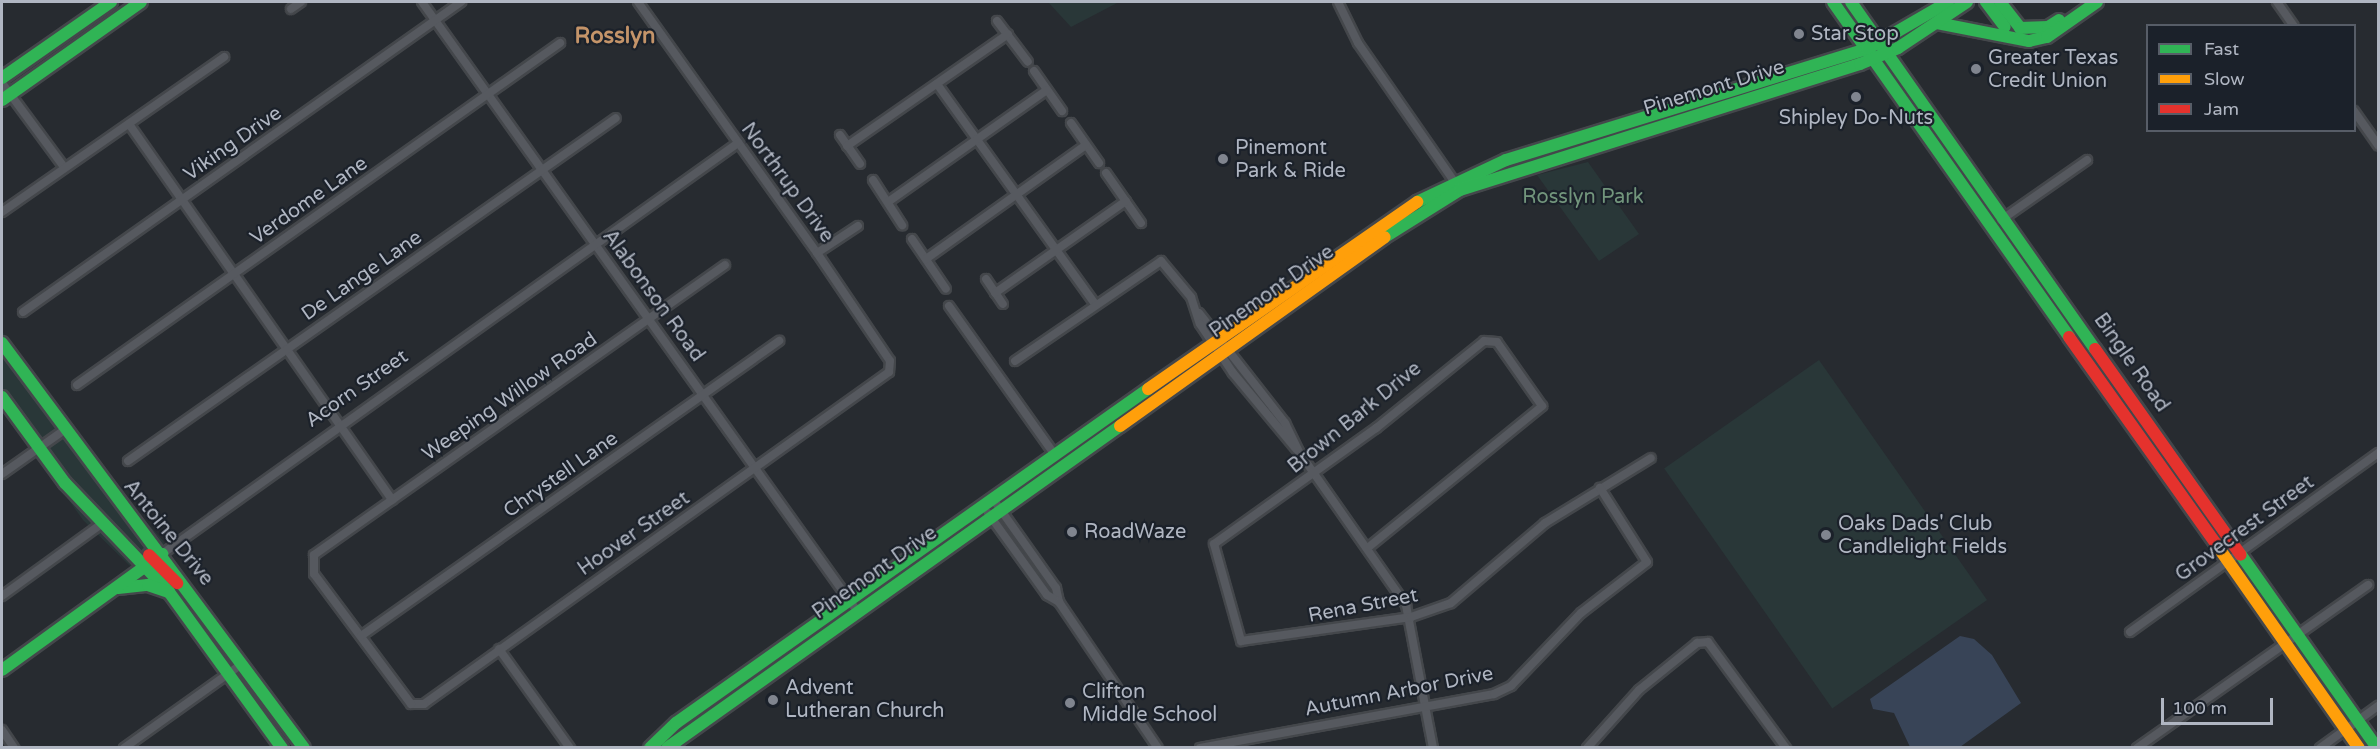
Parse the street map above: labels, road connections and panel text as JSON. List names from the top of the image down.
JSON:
{
  "streets": {
    "main road": [
      "Pinemont Drive",
      "Bingle Road",
      "Acorn Street",
      "Antoine Drive"
    ],
    "street": [
      "Viking Drive",
      "Northrup Drive",
      "Verdome Lane",
      "De Lange Lane",
      "Alabonson Road",
      "Weeping Willow Road",
      "Brown Bark Drive",
      "Chrystell Lane",
      "Grovecrest Street",
      "Hoover Street",
      "Rena Street",
      "Autumn Arbor Drive"
    ]
  },
  "crossings": [
    ["Pinemont Drive", "Alabonson Road"],
    ["Pinemont Drive", "Bingle Road"],
    ["Viking Drive", "Alabonson Road"],
    ["Northrup Drive", "Acorn Street"],
    ["Northrup Drive", "Hoover Street"],
    ["Verdome Lane", "Alabonson Road"],
    ["De Lange Lane", "Alabonson Road"],
    ["Alabonson Road", "Acorn Street"],
    ["Alabonson Road", "Weeping Willow Road"],
    ["Alabonson Road", "Chrystell Lane"],
    ["Alabonson Road", "Hoover Street"],
    ["Bingle Road", "Grovecrest Street"],
    ["Acorn Street", "Antoine Drive"],
    ["Weeping Willow Road", "Chrystell Lane"],
    ["Weeping Willow Road", "Hoover Street"],
    ["Brown Bark Drive", "Rena Street"],
    ["Chrystell Lane", "Hoover Street"],
    ["Rena Street", "Autumn Arbor Drive"]
  ],
  "districts": ["Rosslyn"],
  "parks": ["Rosslyn Park"],
  "places": [
    "Star Stop",
    "Greater Texas Credit Union",
    "Shipley Do-Nuts",
    "Pinemont Park & Ride",
    "RoadWaze",
    "Oaks Dads' Club Candlelight Fields",
    "Advent Lutheran Church",
    "Clifton Middle School"
  ],
  "legend": ["Fast", "Slow", "Jam"],
  "scale_bar": "100 m"
}
